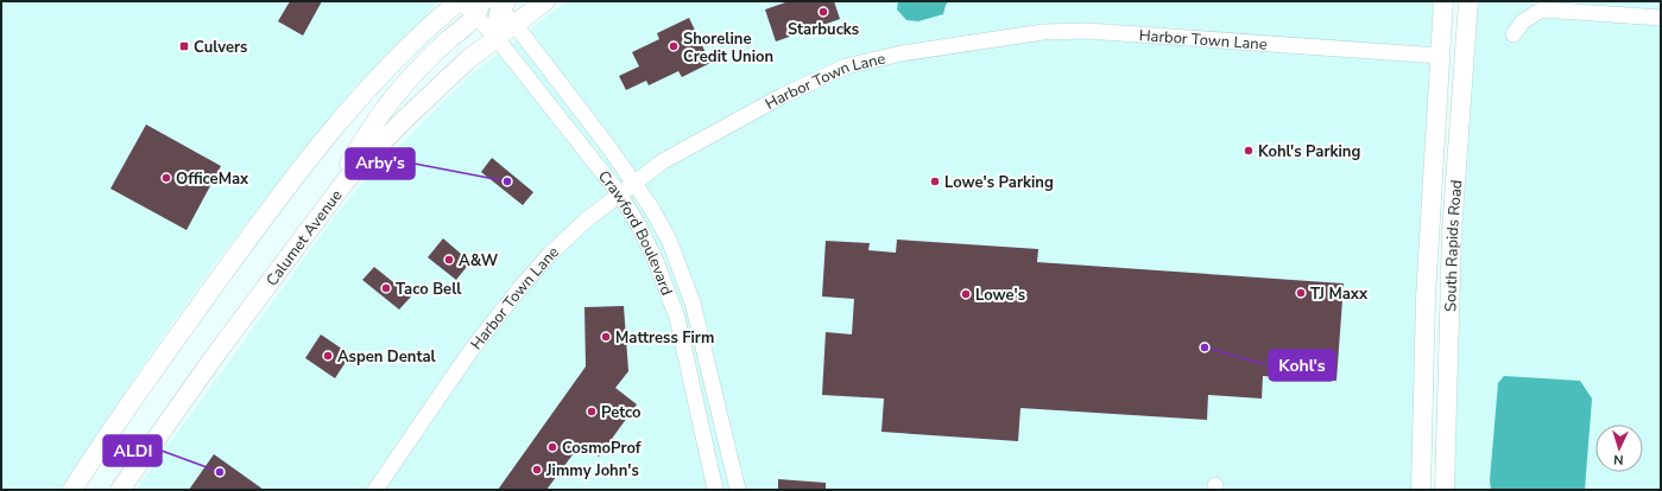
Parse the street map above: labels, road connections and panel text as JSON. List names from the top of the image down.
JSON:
{
  "streets": {
    "main road": ["Calumet Avenue", "South Rapids Road"],
    "street": ["Harbor Town Lane", "Crawford Boulevard"]
  },
  "crossings": [
    ["Harbor Town Lane", "Crawford Boulevard"],
    ["Harbor Town Lane", "South Rapids Road"],
    ["Crawford Boulevard", "Calumet Avenue"]
  ],
  "places": {
    "other": [
      "Starbucks",
      "Shoreline Credit Union",
      "Kohl's Parking",
      "OfficeMax",
      "Arby's",
      "Lowe's Parking",
      "A&W",
      "Taco Bell",
      "TJ Maxx",
      "Lowe's",
      "Mattress Firm",
      "Kohl's",
      "Aspen Dental",
      "Petco",
      "CosmoProf",
      "Jimmy John's",
      "ALDI"
    ],
    "transit": ["Culvers"]
  },
  "north": "bottom"
}
